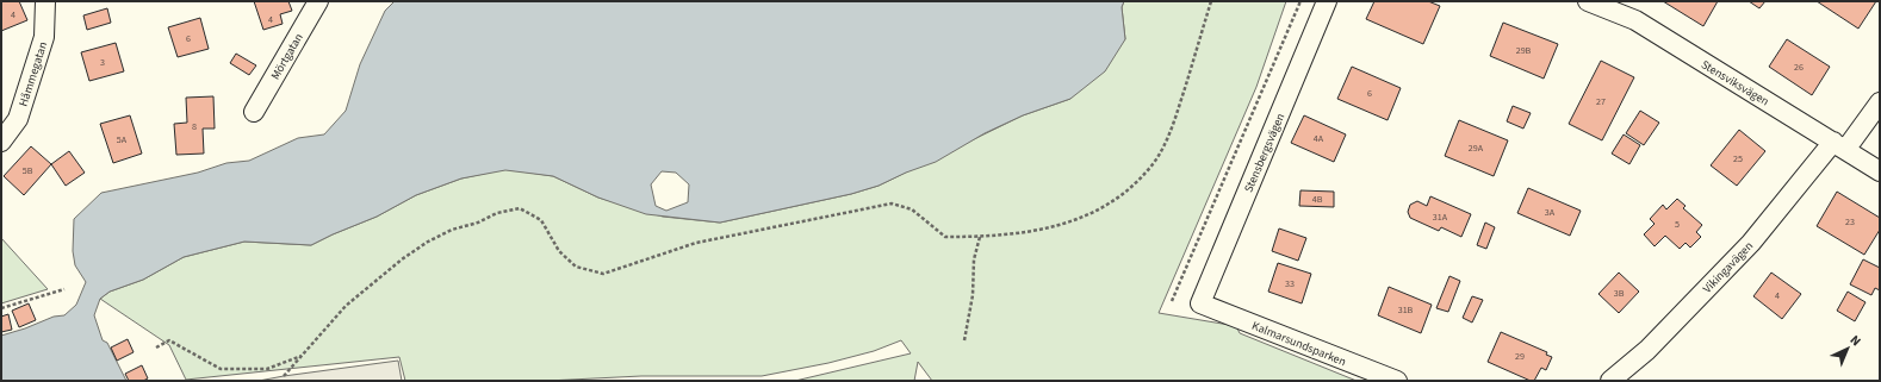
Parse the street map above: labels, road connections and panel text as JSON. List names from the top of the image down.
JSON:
{
  "streets": {
    "street": [
      "Mörtgatan",
      "Håmmegatan",
      "Stensviksvägen",
      "Stensbergsvägen",
      "Vikingavägen",
      "Kalmarsundsparken"
    ]
  },
  "crossings": [
    ["Stensviksvägen", "Vikingavägen"],
    ["Stensbergsvägen", "Kalmarsundsparken"]
  ],
  "house_numbers": [
    "4",
    "4",
    "6",
    "29B",
    "3",
    "26",
    "6",
    "27",
    "8",
    "4A",
    "5A",
    "29A",
    "25",
    "5B",
    "4B",
    "3A",
    "31A",
    "23",
    "5",
    "33",
    "3B",
    "4",
    "31B",
    "29"
  ],
  "north": "top right"
}
